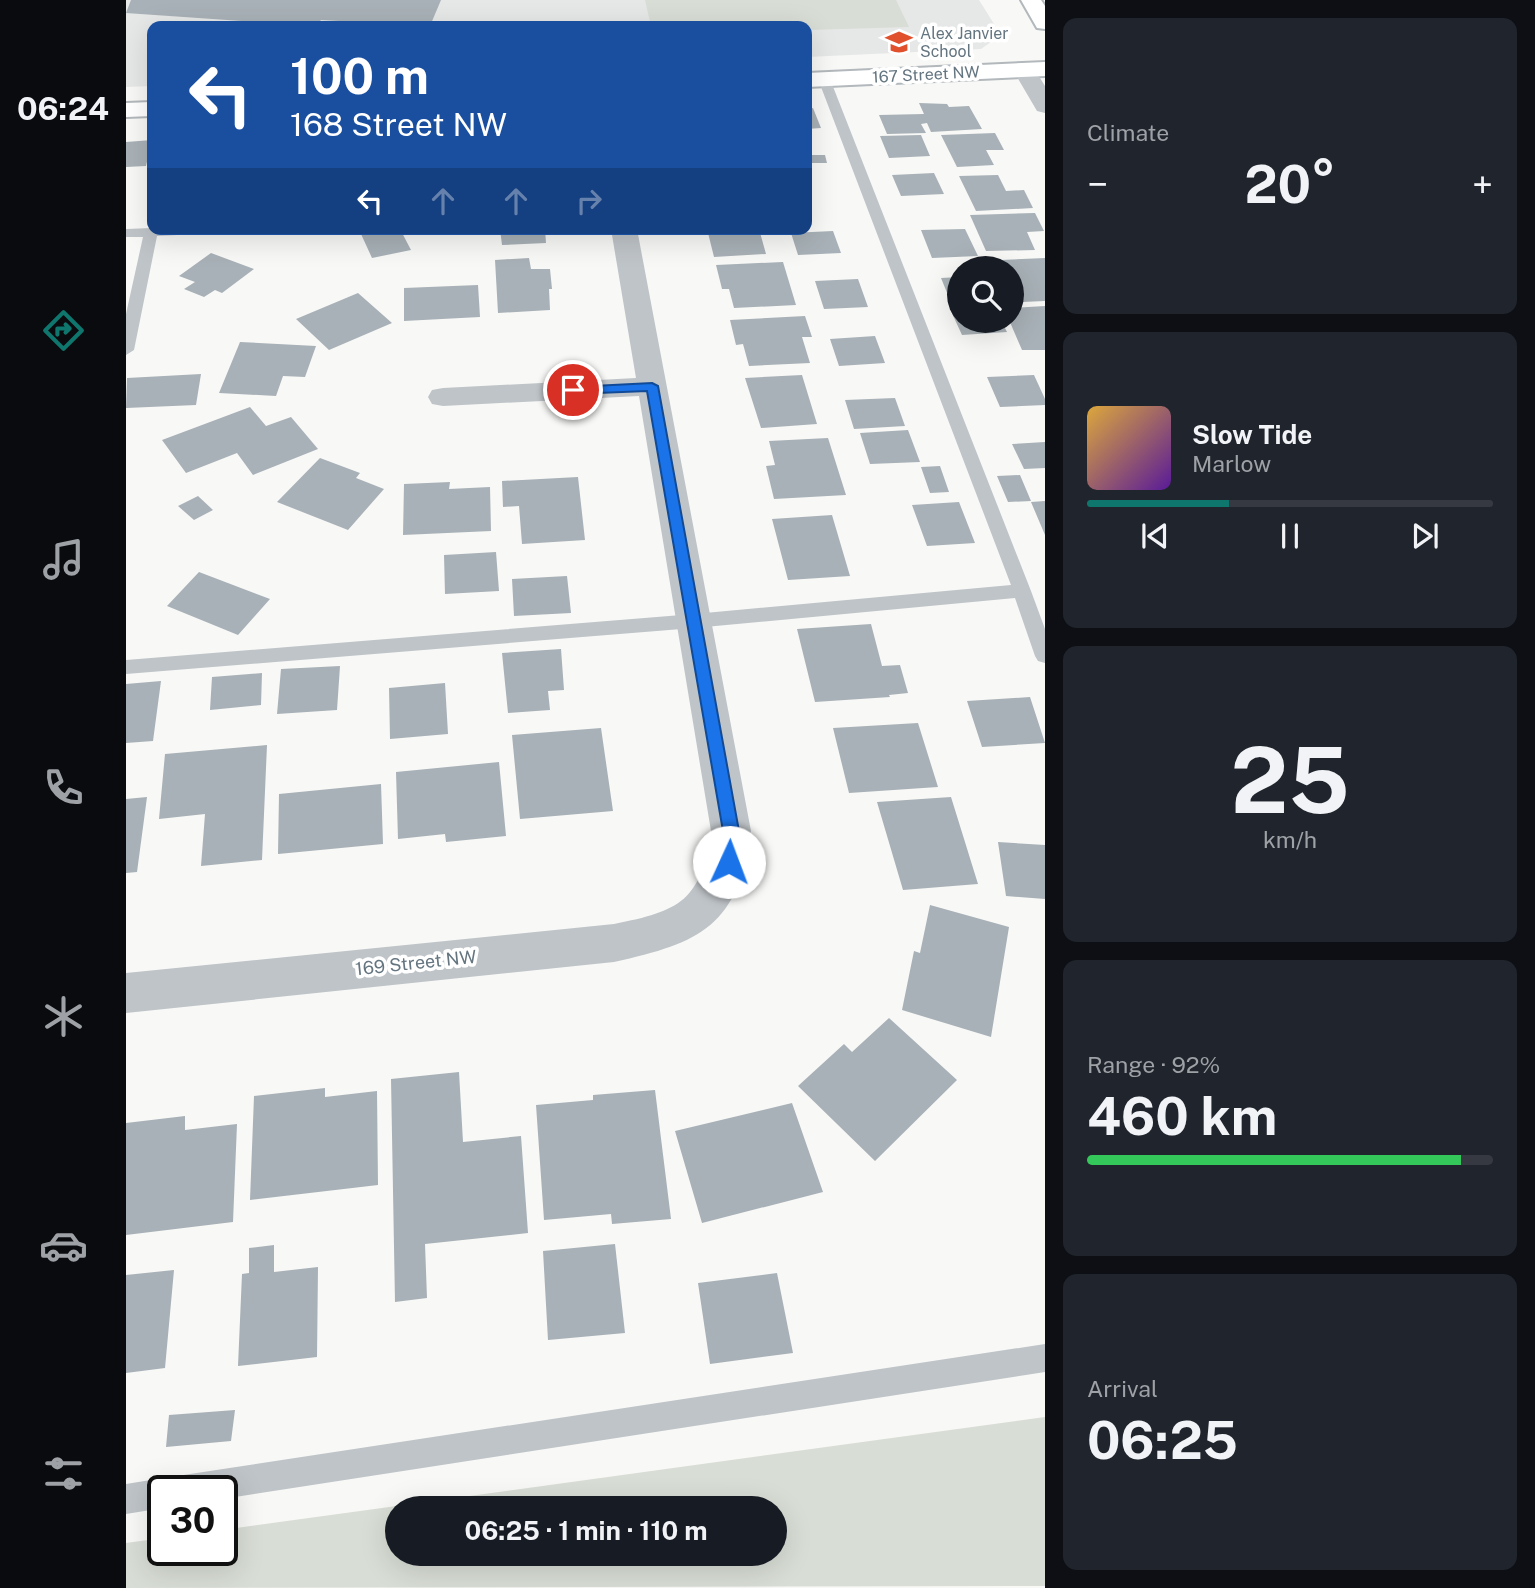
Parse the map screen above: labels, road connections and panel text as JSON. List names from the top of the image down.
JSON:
{
  "streets": {
    "street": ["167 Street NW", "169 Street NW"]
  },
  "places": {
    "school or university": ["Alex Janvier School"]
  },
  "page": {
    "tabs": "06:24",
    "tile": [
      "Climate",
      ["25", "km/h"],
      ["Range · 92%", "460 km"],
      ["Arrival", "06:25"]
    ],
    "turn": ["100 m", "168 Street NW"],
    "heat": ["−", "20°", "+"],
    "song": ["Slow Tide", "Marlow"],
    "limit": "30",
    "trip": "06:25 · 1 min · 110 m"
  }
}
